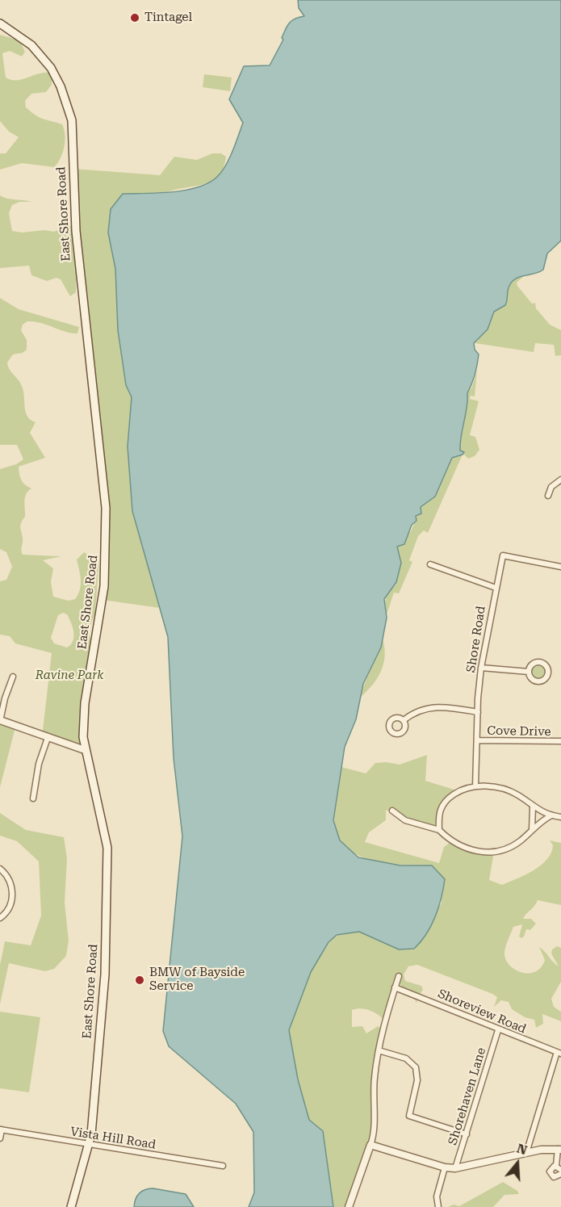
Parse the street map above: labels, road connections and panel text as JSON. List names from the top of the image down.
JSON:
{
  "streets": {
    "main road": ["East Shore Road"],
    "street": [
      "Shore Road",
      "Cove Drive",
      "Shoreview Road",
      "Shorehaven Lane",
      "Vista Hill Road"
    ]
  },
  "crossings": [
    ["East Shore Road", "Vista Hill Road"],
    ["Shore Road", "Cove Drive"],
    ["Shoreview Road", "Shorehaven Lane"]
  ],
  "parks": ["Ravine Park"],
  "places": ["Tintagel", "BMW of Bayside Service"],
  "north": "top"
}
